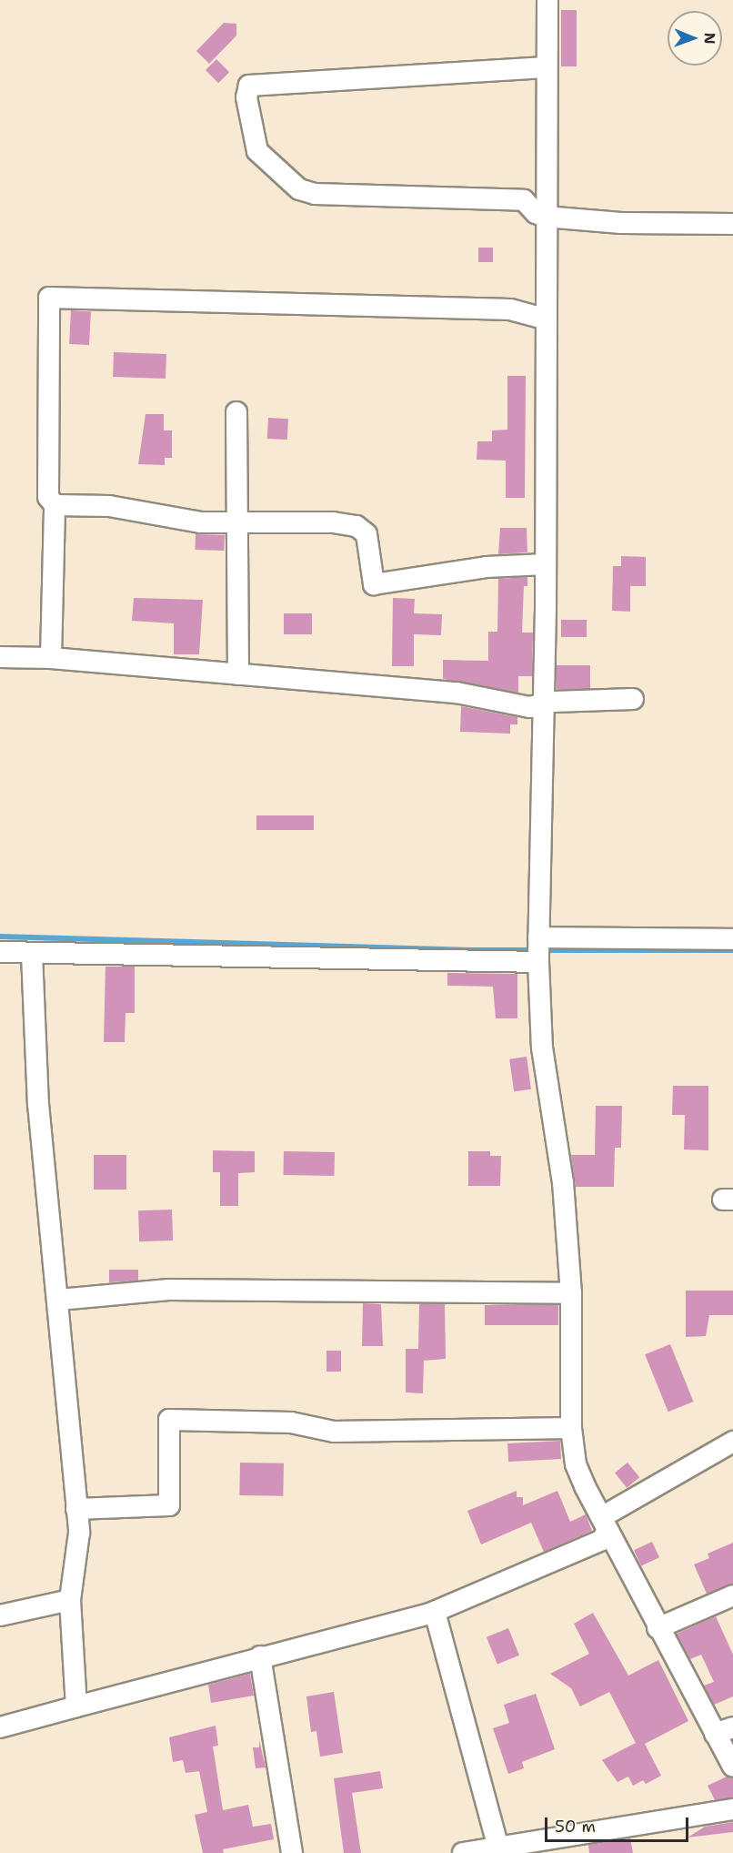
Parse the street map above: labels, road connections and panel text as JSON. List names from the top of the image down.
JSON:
{
  "scale_bar": "50 m",
  "north": "right"
}
